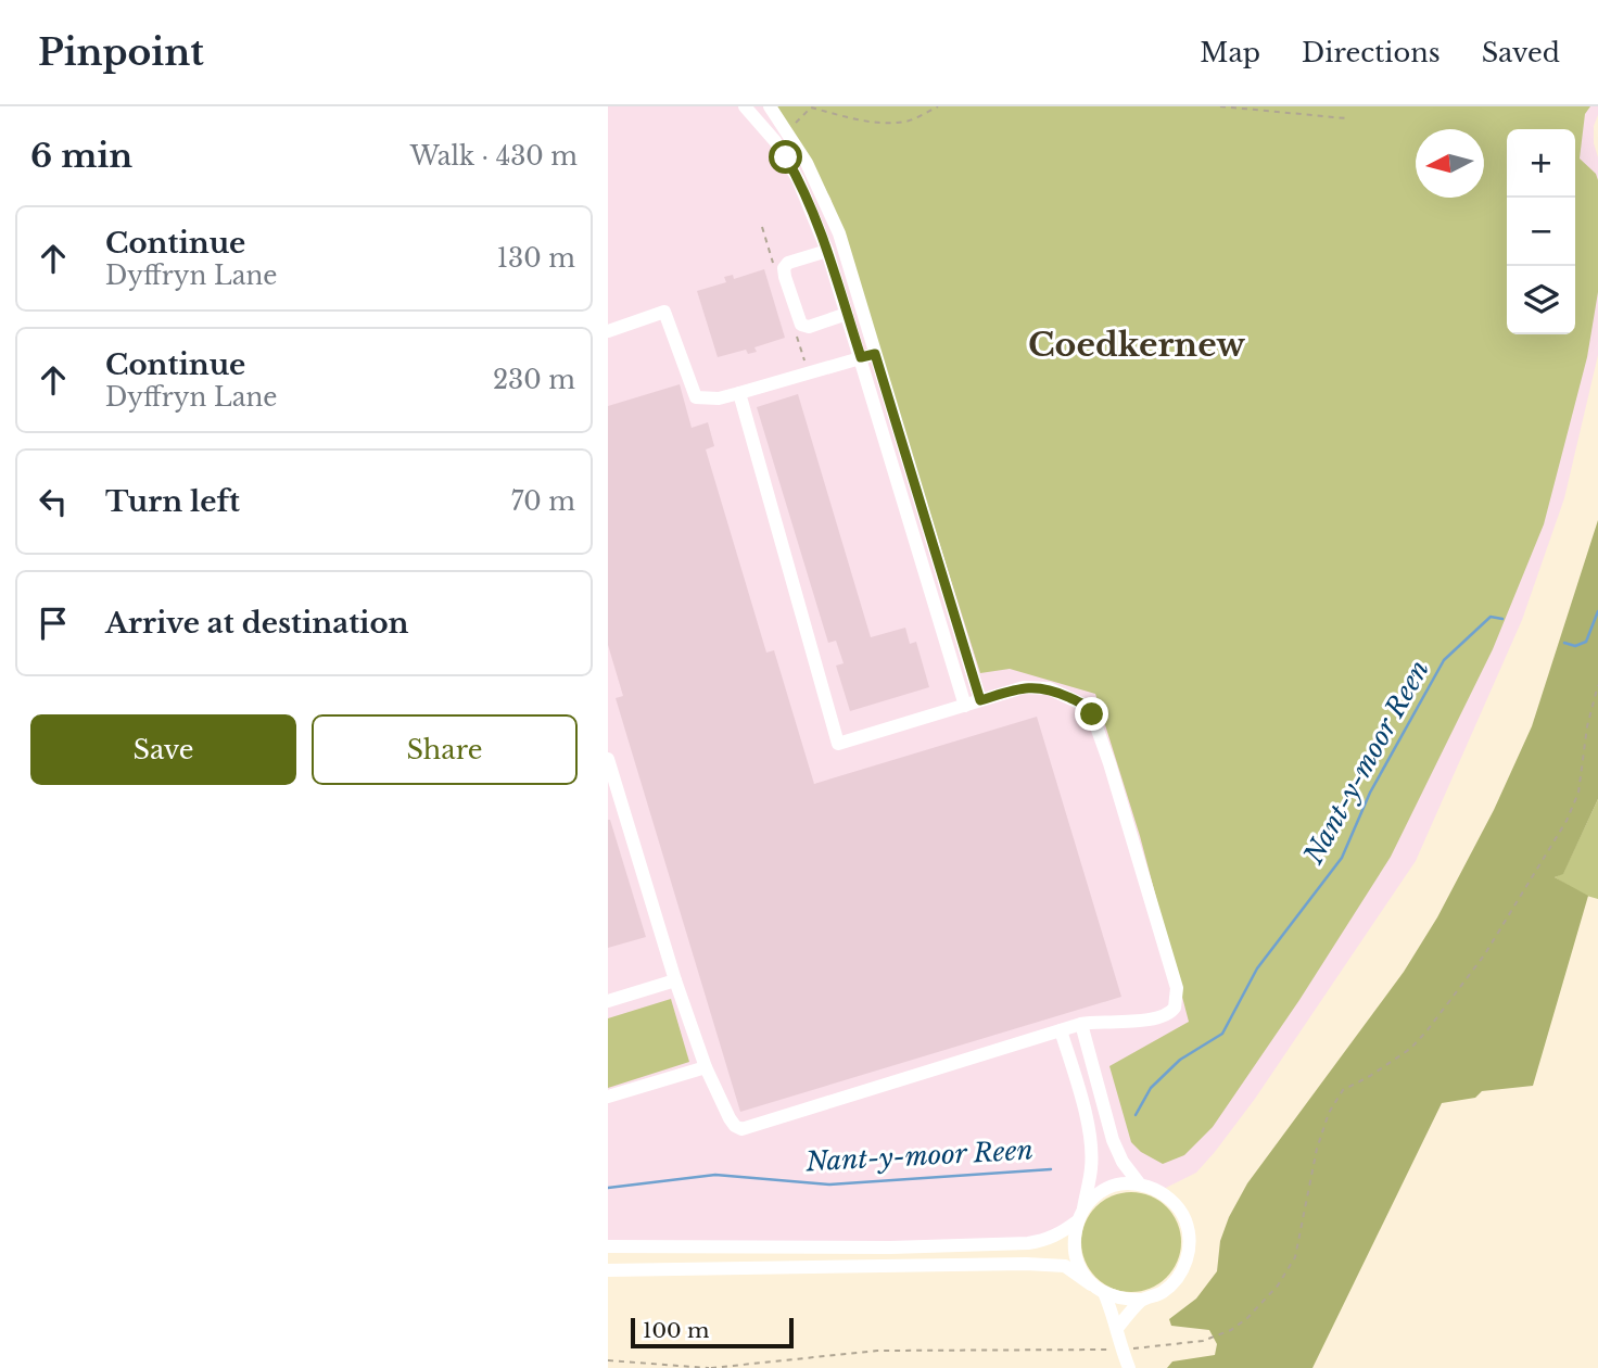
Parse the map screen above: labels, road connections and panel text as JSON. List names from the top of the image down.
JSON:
{
  "districts": ["Coedkernew"],
  "water": ["Nant-y-moor Reen"],
  "scale_bar": "100 m",
  "north": "left",
  "page": {
    "header": "Pinpoint",
    "nav": ["Map", "Directions", "Saved"],
    "heading": ["6 min", "Walk · 430 m"],
    "map_buttons": ["+", "−"],
    "list": [
      ["Continue", "Dyffryn Lane", "130 m"],
      ["Continue", "Dyffryn Lane", "230 m"],
      ["Turn left", "70 m"],
      "Arrive at destination"
    ],
    "buttons": ["Save", "Share"],
    "scale": "100 m"
  }
}
